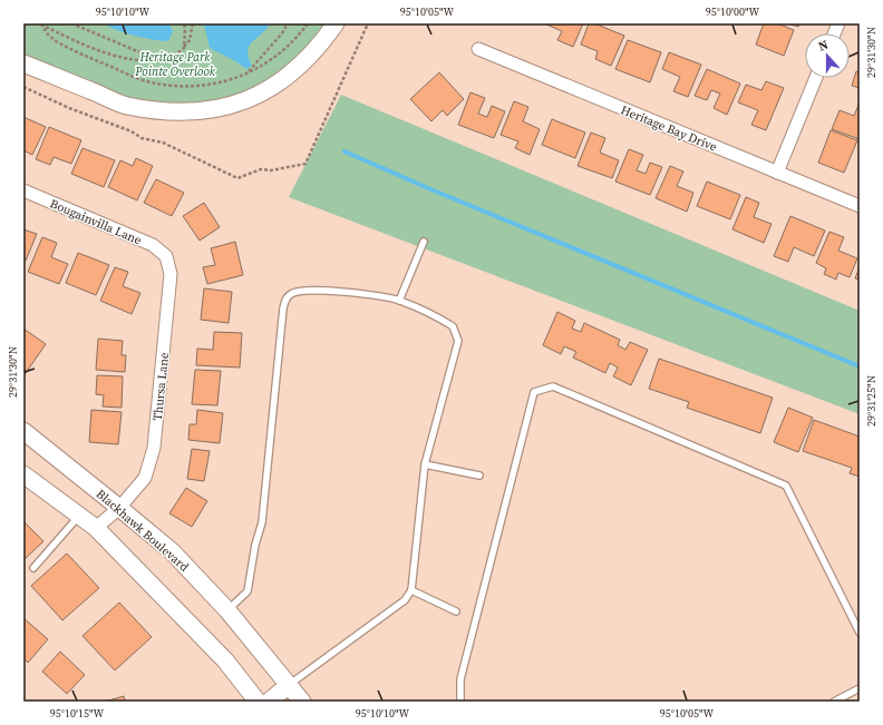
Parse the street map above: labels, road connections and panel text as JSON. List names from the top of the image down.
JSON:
{
  "streets": {
    "main road": ["Blackhawk Boulevard"],
    "street": ["Heritage Bay Drive", "Bougainvilla Lane", "Thursa Lane"]
  },
  "crossings": [
    ["Bougainvilla Lane", "Thursa Lane"],
    ["Thursa Lane", "Blackhawk Boulevard"]
  ],
  "parks": ["Heritage Park Pointe Overlook"],
  "north": "top",
  "coordinates": [
    "95°10'10\"W",
    "95°10'05\"W",
    "95°10'00\"W",
    "29°31'30\"N",
    "29°31'25\"N",
    "95°10'15\"W"
  ]
}
